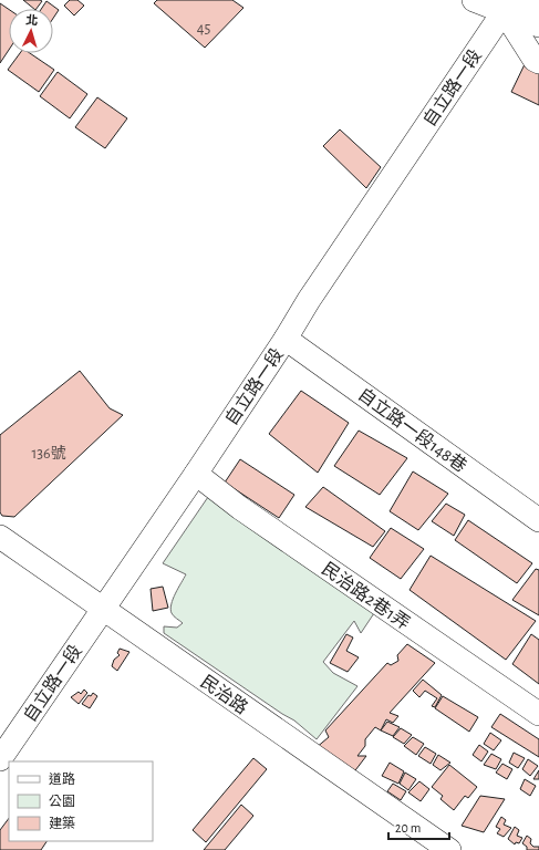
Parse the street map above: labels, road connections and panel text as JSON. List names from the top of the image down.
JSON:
{
  "streets": {
    "street": [
      "自立路一段",
      "自立路一段148巷",
      "民治路2巷1弄",
      "民治路"
    ]
  },
  "crossings": [
    ["自立路一段", "自立路一段148巷"],
    ["自立路一段", "民治路2巷1弄"],
    ["自立路一段", "民治路"]
  ],
  "house_numbers": ["45", "136號"],
  "legend": ["道路", "公園", "建築"],
  "scale_bar": "20 m",
  "north": "top"
}
